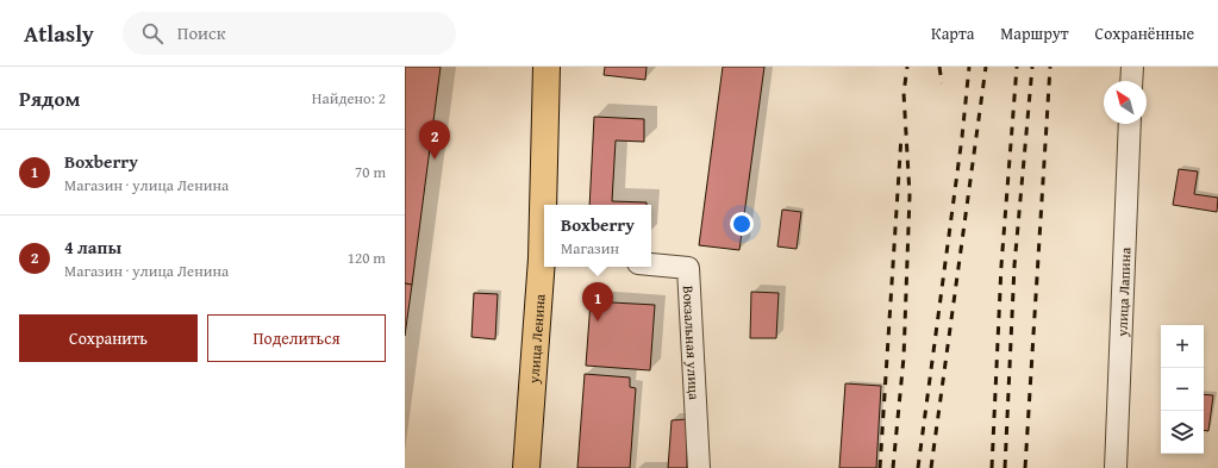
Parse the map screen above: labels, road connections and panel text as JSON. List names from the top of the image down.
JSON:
{
  "streets": {
    "main road": ["улица Ленина"],
    "street": ["улица Лапина", "Вокзальная улица"]
  },
  "north": "top left",
  "page": {
    "header": "Atlasly",
    "search": "Поиск",
    "nav": ["Карта", "Маршрут", "Сохранённые"],
    "heading": ["Рядом", "Найдено: 2"],
    "pins": ["2", "1"],
    "list": [
      {
        "mark": "1",
        "name": "Boxberry",
        "note": "Магазин · улица Ленина",
        "value": "70 m"
      },
      {
        "mark": "2",
        "name": "4 лапы",
        "note": "Магазин · улица Ленина",
        "value": "120 m"
      }
    ],
    "popup": ["Boxberry", "Магазин"],
    "buttons": ["Сохранить", "Поделиться"],
    "map_buttons": ["+", "−"]
  }
}
